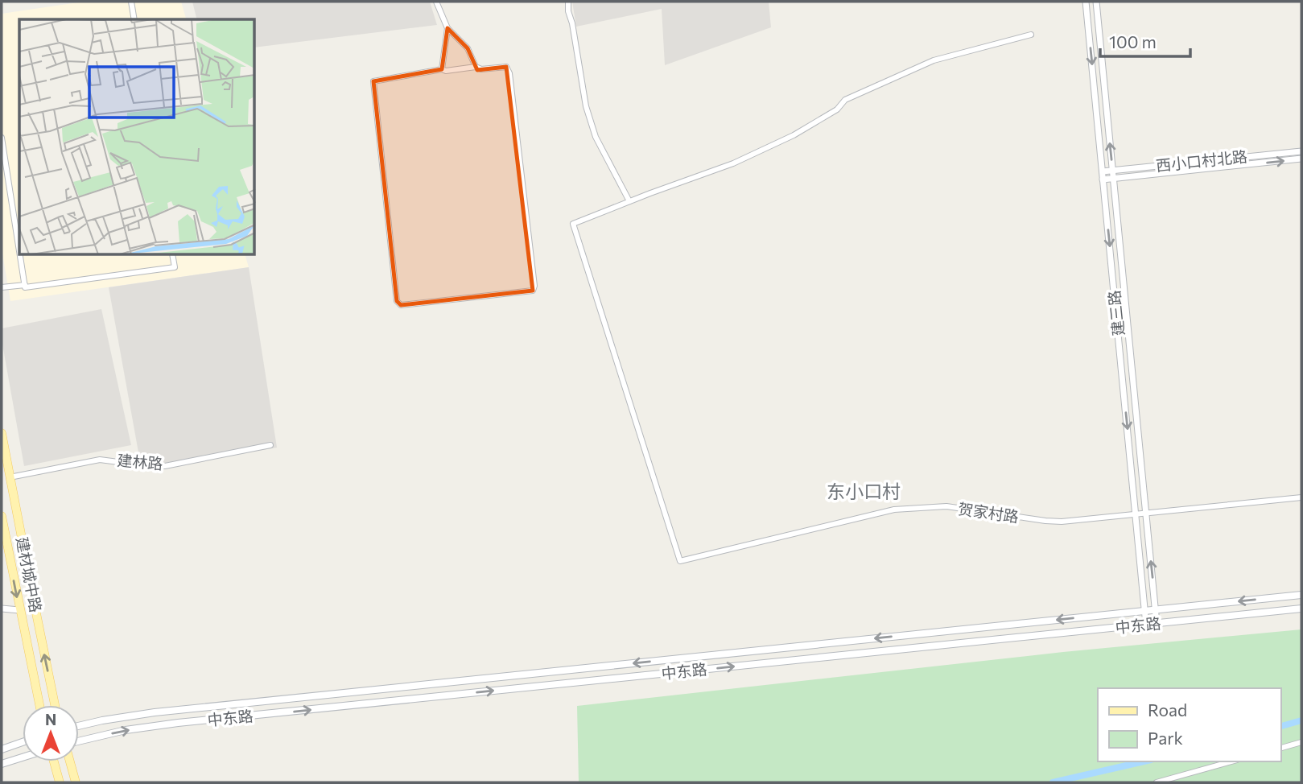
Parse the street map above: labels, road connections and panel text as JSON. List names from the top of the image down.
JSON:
{
  "streets": {
    "main road": ["建材城中路", "中东路"],
    "street": [
      "西小口村北路",
      "建三路",
      "建林路",
      "贺家村路"
    ]
  },
  "crossings": [
    ["西小口村北路", "建三路"],
    ["建三路", "贺家村路"],
    ["建三路", "中东路"],
    ["建林路", "建材城中路"]
  ],
  "districts": ["东小口村"],
  "legend": ["Road", "Park"],
  "scale_bar": "100 m",
  "north": "top"
}
